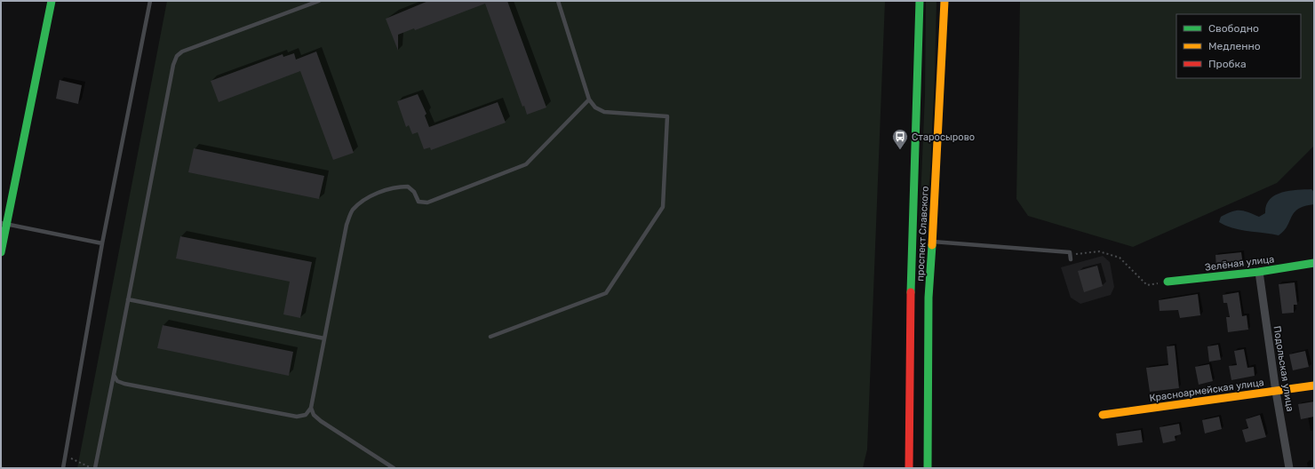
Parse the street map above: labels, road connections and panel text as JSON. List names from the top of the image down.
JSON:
{
  "streets": {
    "main road": ["проспект Славского", "Зелёная улица", "Красноармейская улица"],
    "street": ["Подольская улица"]
  },
  "crossings": [
    ["Зелёная улица", "Подольская улица"],
    ["Подольская улица", "Красноармейская улица"]
  ],
  "places": {
    "bus stop": ["Старосырово"]
  },
  "legend": ["Свободно", "Медленно", "Пробка"]
}
